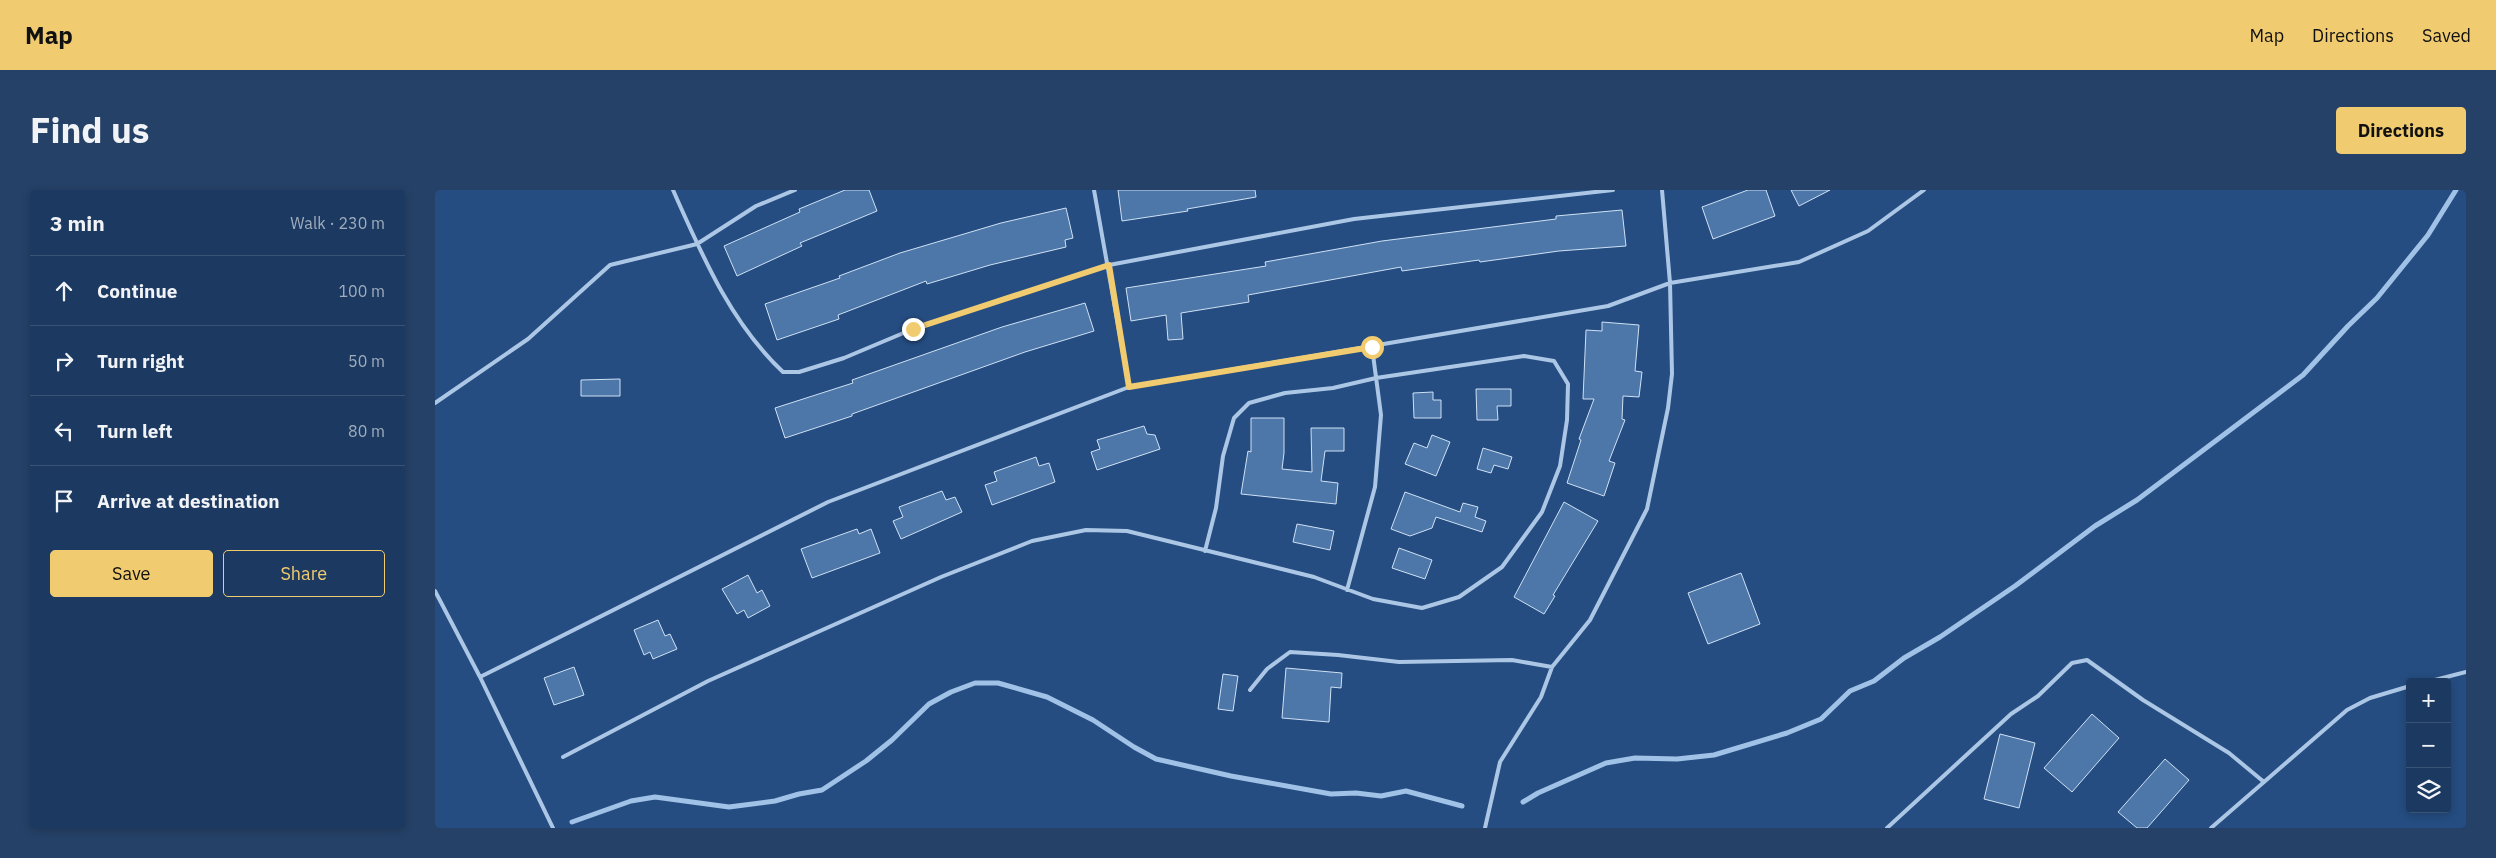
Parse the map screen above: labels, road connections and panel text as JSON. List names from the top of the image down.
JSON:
{
  "page": {
    "header": "Map",
    "nav": ["Map", "Directions", "Saved"],
    "title": "Find us",
    "buttons": [
      "Directions",
      ["Save", "Share"]
    ],
    "heading": ["3 min", "Walk · 230 m"],
    "list": [
      ["Continue", "100 m"],
      ["Turn right", "50 m"],
      ["Turn left", "80 m"],
      "Arrive at destination"
    ],
    "map_buttons": ["+", "−"]
  }
}
